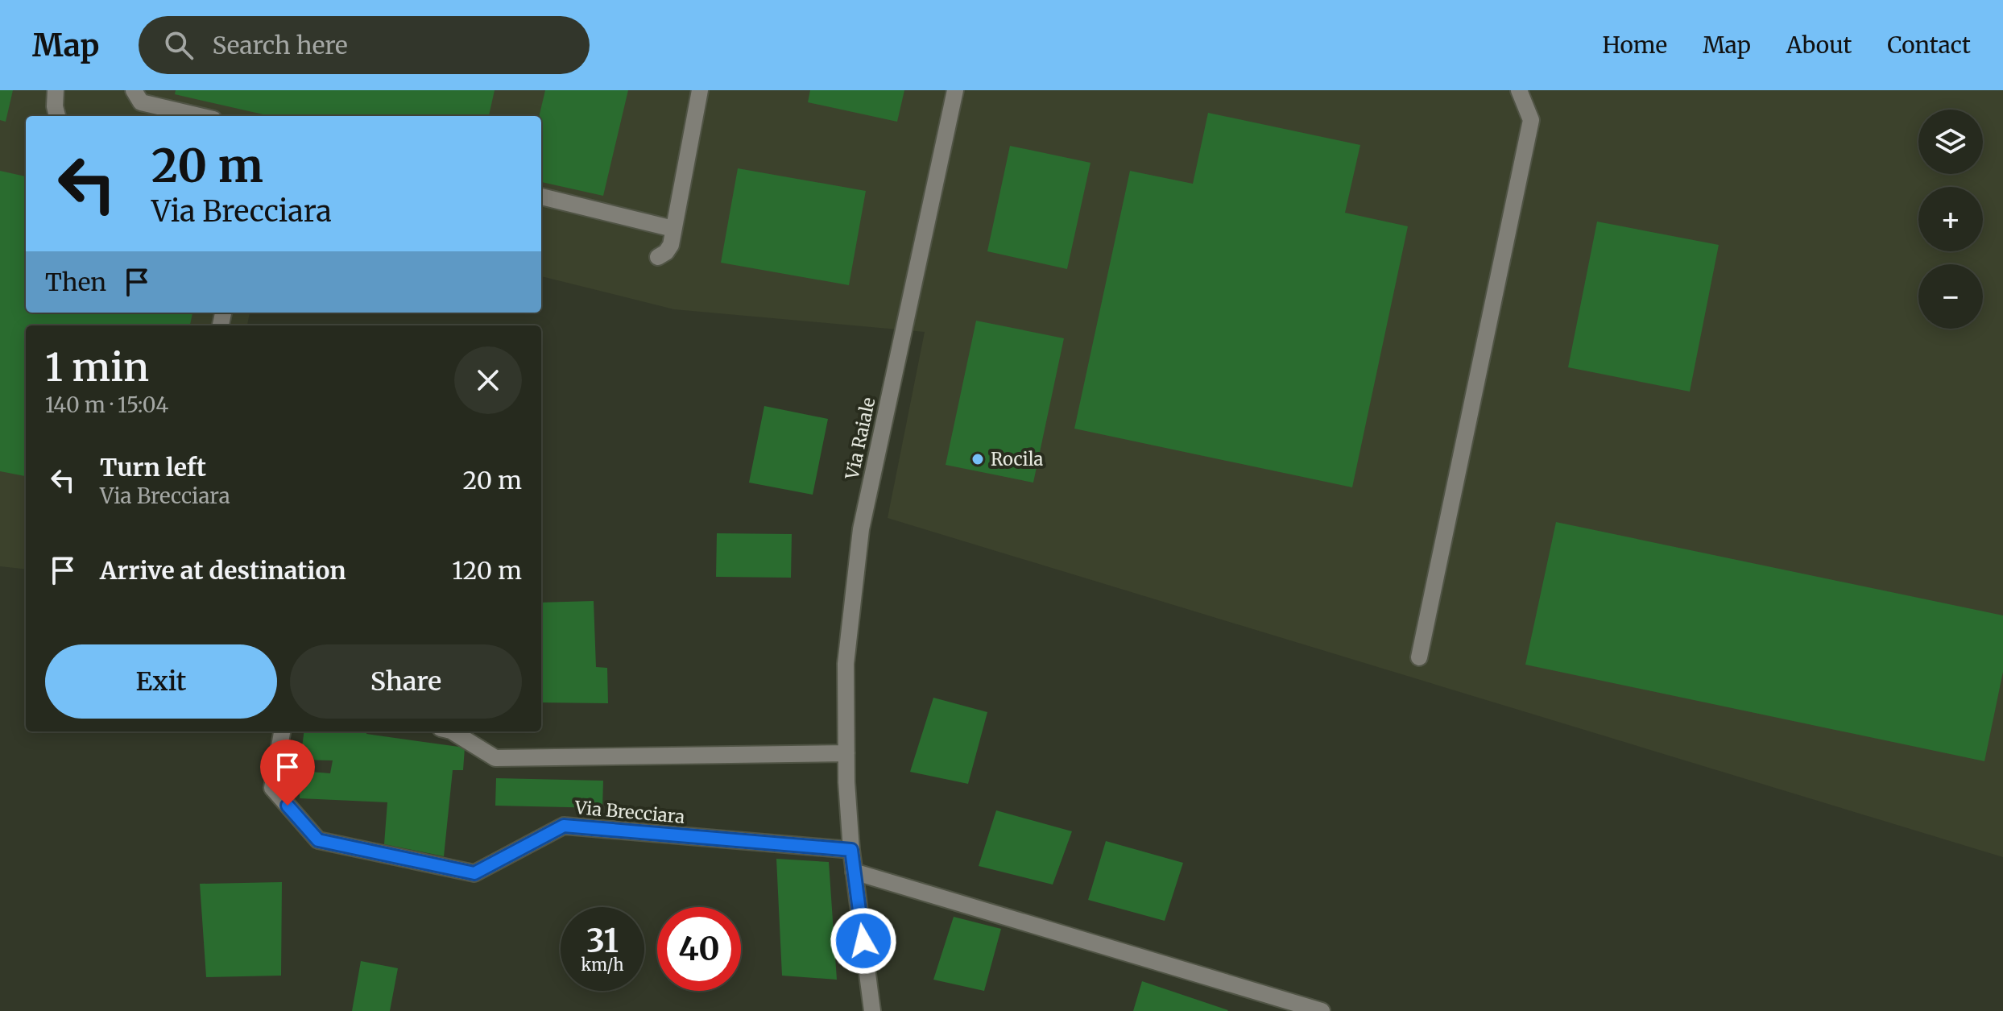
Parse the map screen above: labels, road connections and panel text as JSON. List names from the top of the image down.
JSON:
{
  "streets": {
    "street": ["Via Raiale", "Via Brecciara"]
  },
  "crossings": [
    ["Via Raiale", "Via Brecciara"]
  ],
  "places": ["Rocila"],
  "page": {
    "header": "Map",
    "search": "Search here",
    "nav": [
      "Home",
      "Map",
      "About",
      "Contact"
    ],
    "map_buttons": ["+", "−"],
    "turn": ["20 m", "Via Brecciara"],
    "then": "Then",
    "heading": ["1 min", "140 m · 15:04"],
    "list": [
      {
        "name": "Turn left",
        "note": "Via Brecciara",
        "value": "20 m"
      },
      {
        "name": "Arrive at destination",
        "value": "120 m"
      }
    ],
    "buttons": ["Exit", "Share"],
    "speed": "31 km/h",
    "limit": "40"
  }
}
